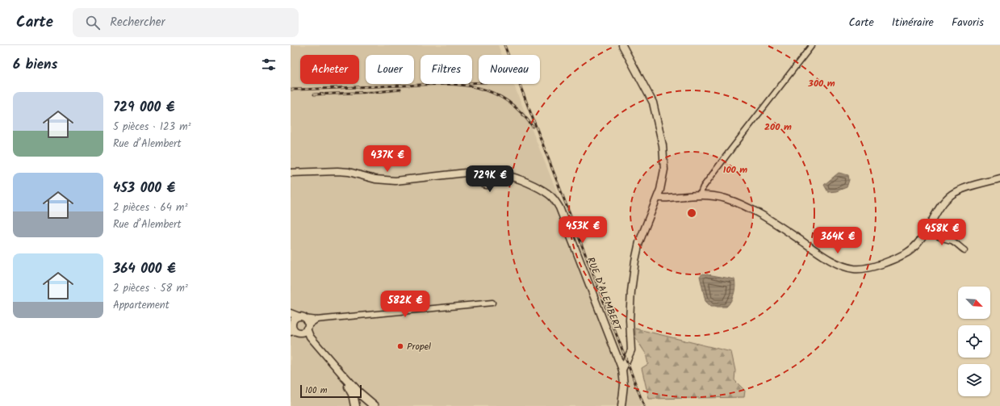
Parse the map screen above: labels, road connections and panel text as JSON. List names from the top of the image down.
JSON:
{
  "streets": {
    "street": ["RUE D’ALEMBERT"]
  },
  "places": ["Propel"],
  "scale_bar": "100 m",
  "north": "bottom right",
  "page": {
    "header": "Carte",
    "search": "Rechercher",
    "nav": ["Carte", "Itinéraire", "Favoris"],
    "heading": "6 biens",
    "chip": [
      "Acheter",
      "Louer",
      "Filtres",
      "Nouveau"
    ],
    "list": [
      {
        "name": "729 000 €",
        "note": "5 pièces · 123 m² · Rue d’Alembert"
      },
      {
        "name": "453 000 €",
        "note": "2 pièces · 64 m² · Rue d’Alembert"
      },
      {
        "name": "364 000 €",
        "note": "2 pièces · 58 m² · Appartement"
      }
    ],
    "price": [
      "437K €",
      "729K €",
      "453K €",
      "458K €",
      "364K €",
      "582K €"
    ],
    "scale": "100 m"
  },
  "rings": ["300 m", "200 m", "100 m"]
}
